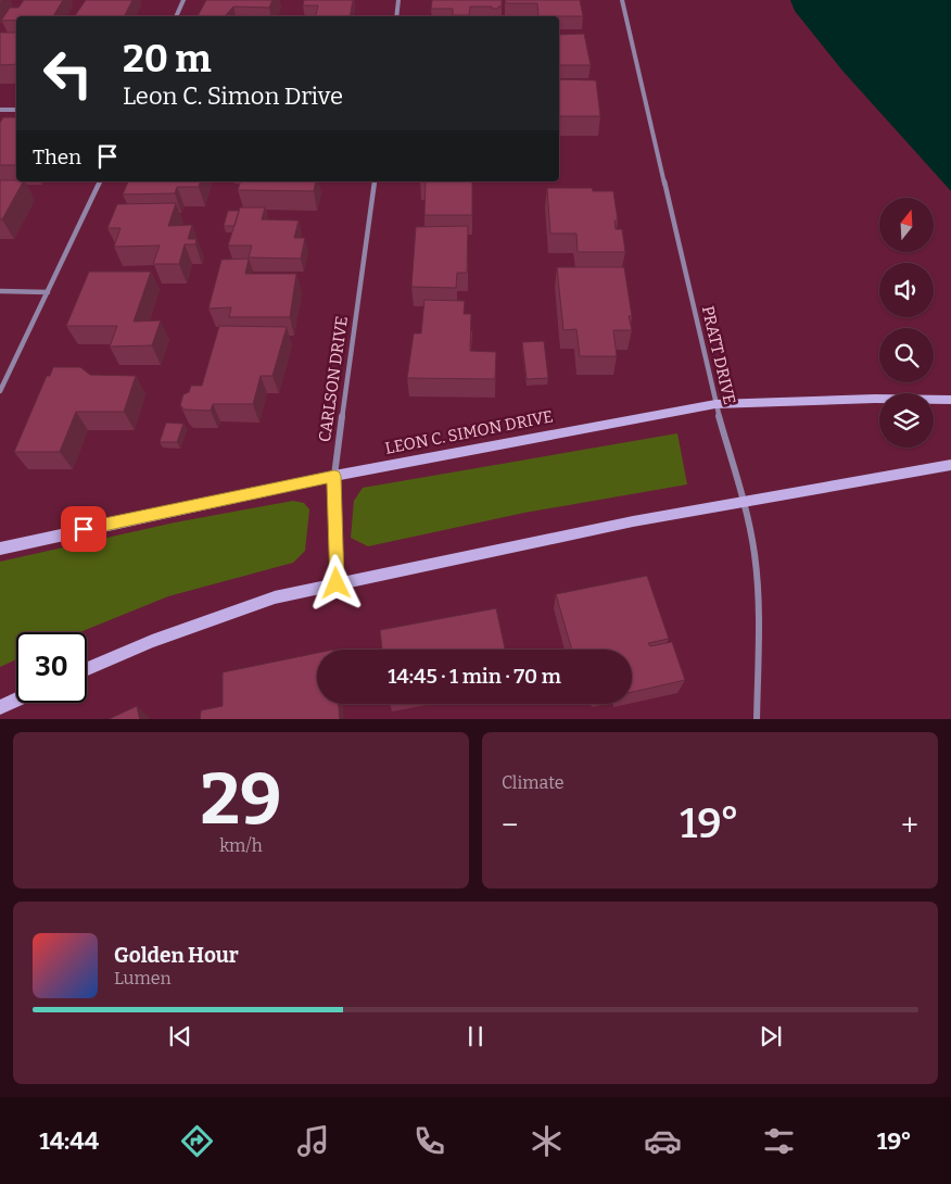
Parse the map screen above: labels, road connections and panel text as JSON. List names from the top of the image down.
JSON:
{
  "streets": {
    "main road": ["LEON C. SIMON DRIVE"],
    "street": ["PRATT DRIVE", "CARLSON DRIVE"]
  },
  "crossings": [
    ["PRATT DRIVE", "LEON C. SIMON DRIVE"],
    ["CARLSON DRIVE", "LEON C. SIMON DRIVE"]
  ],
  "north": "top",
  "page": {
    "turn": ["20 m", "Leon C. Simon Drive"],
    "then": "Then",
    "limit": "30",
    "trip": "14:45 · 1 min · 70 m",
    "tile": [
      ["29", "km/h"],
      "Climate"
    ],
    "heat": ["−", "19°", "+"],
    "song": ["Golden Hour", "Lumen"],
    "tabs": ["14:44", "19°"]
  }
}
